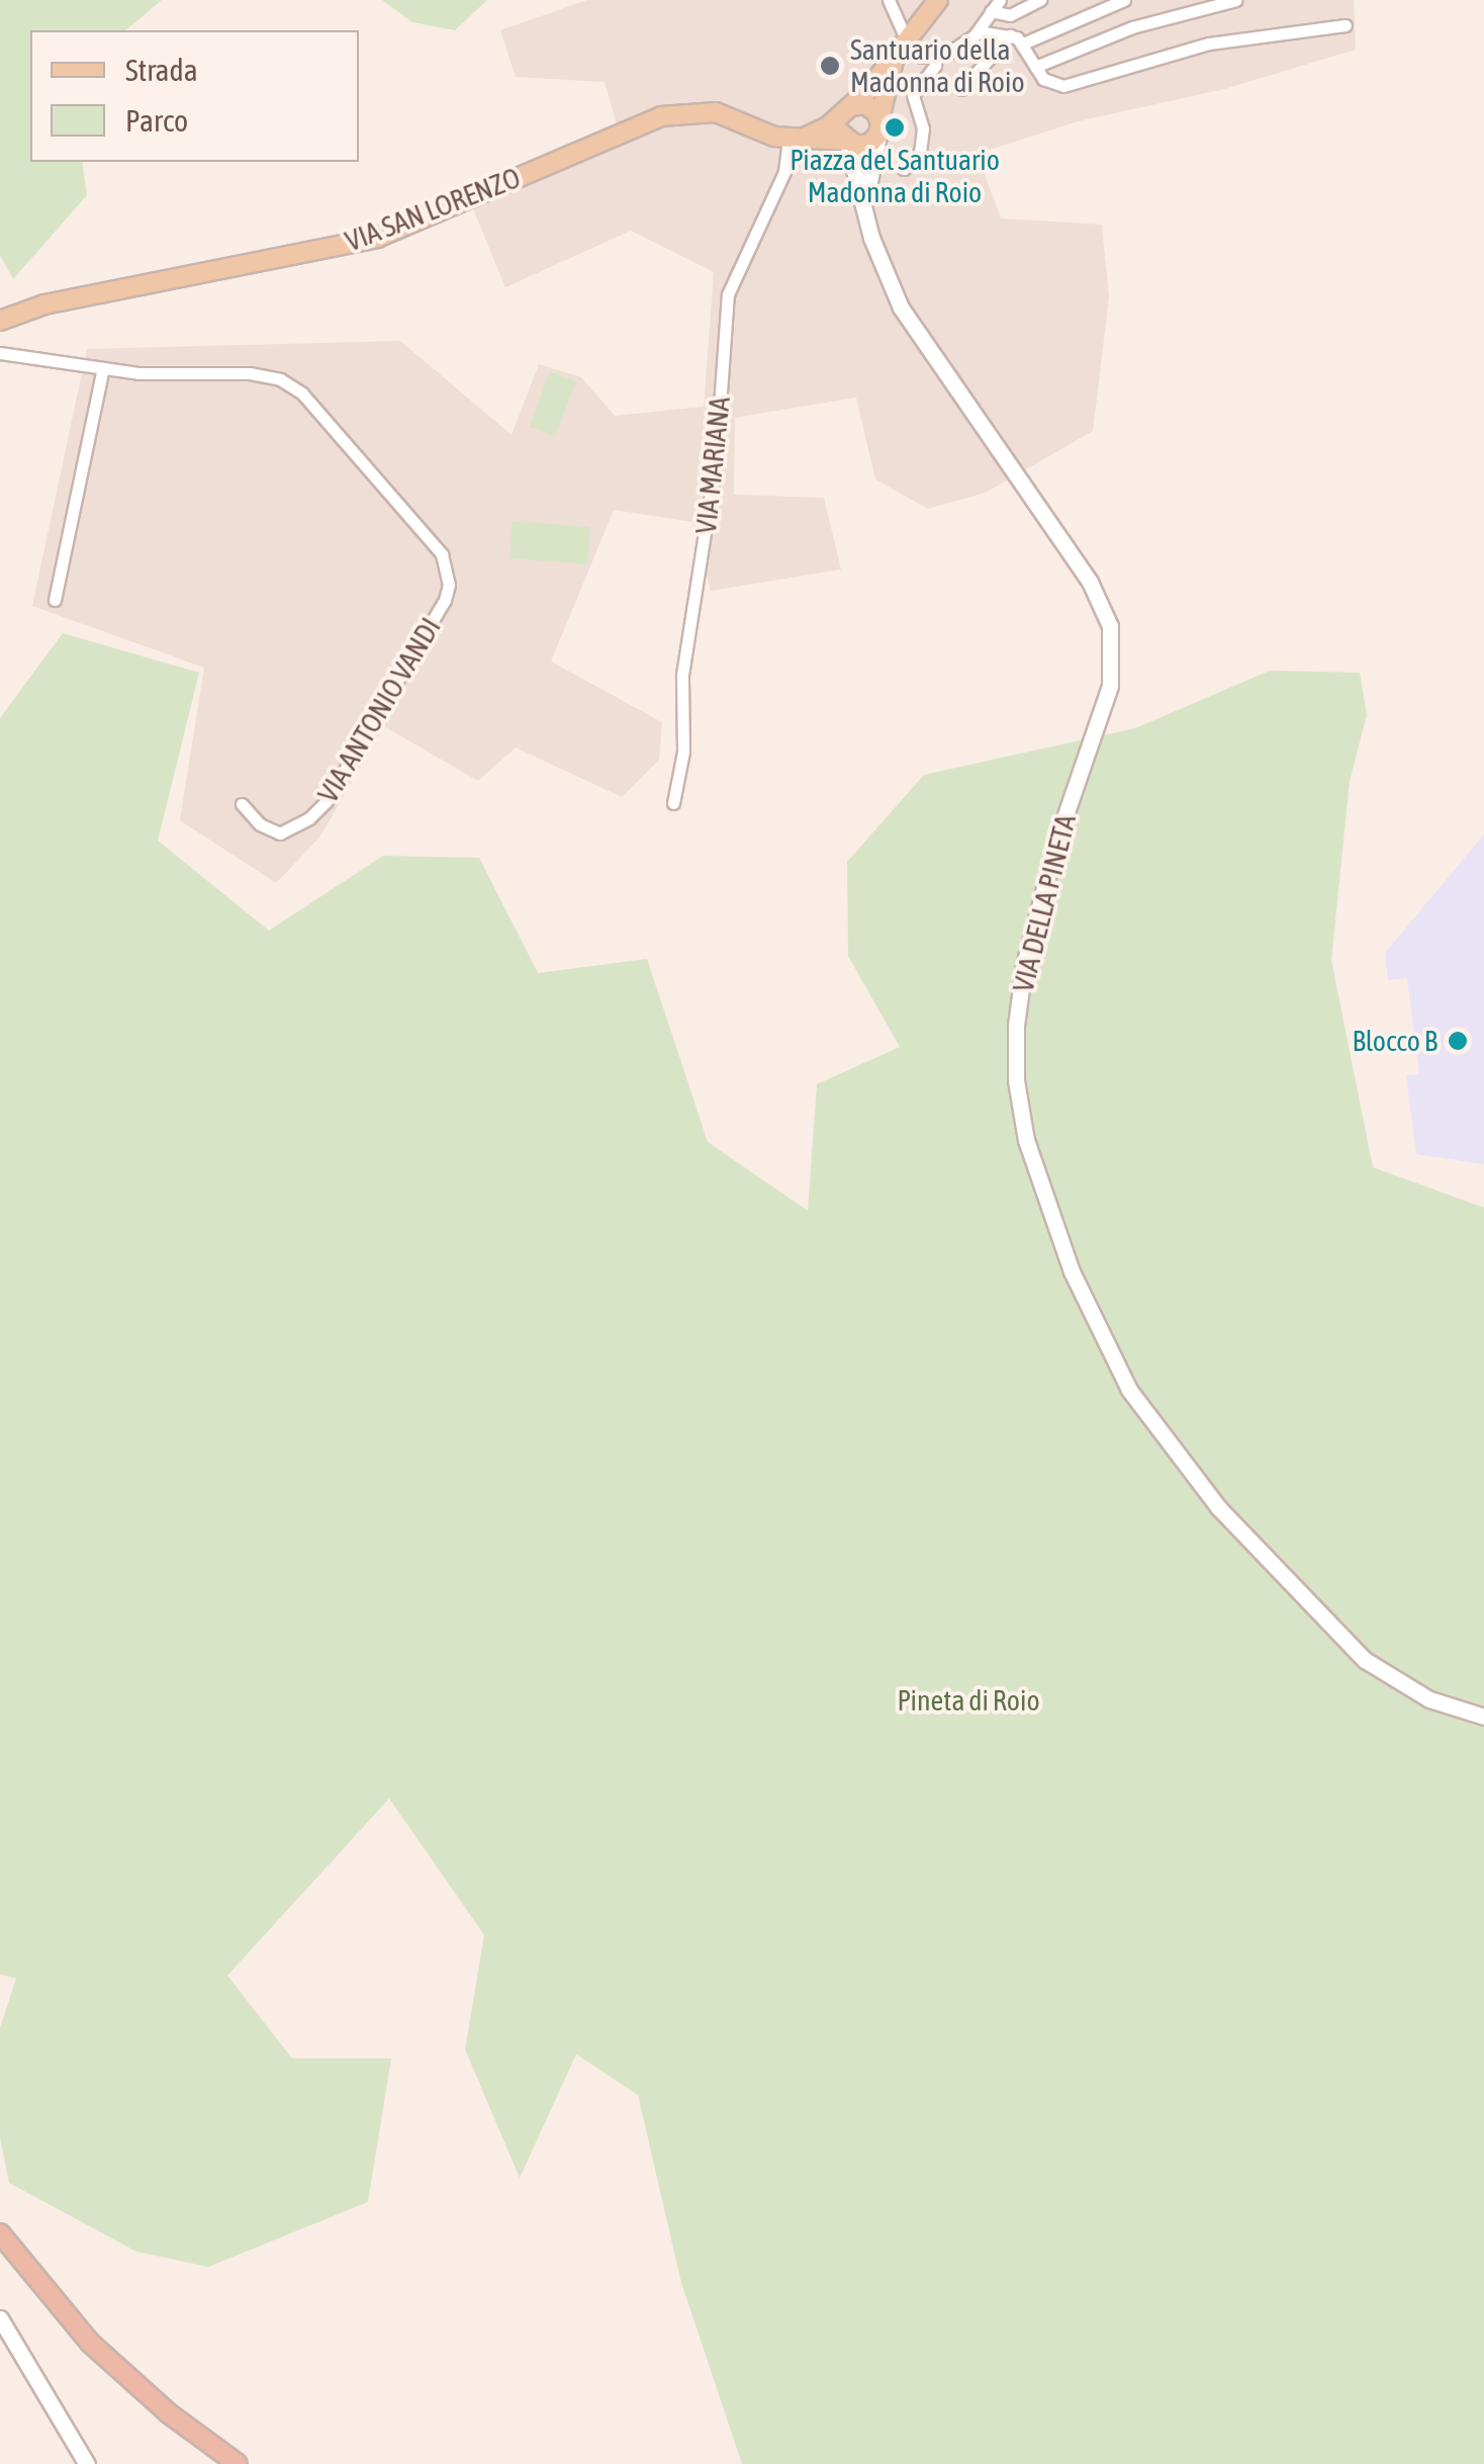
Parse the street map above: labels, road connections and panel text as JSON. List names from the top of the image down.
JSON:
{
  "streets": {
    "main road": ["VIA SAN LORENZO", "VIA DELLA PINETA"],
    "street": ["VIA MARIANA", "VIA ANTONIO VANDI"]
  },
  "crossings": [
    ["VIA SAN LORENZO", "VIA MARIANA"],
    ["VIA SAN LORENZO", "VIA DELLA PINETA"]
  ],
  "parks": ["Pineta di Roio"],
  "places": ["Santuario della Madonna di Roio", "Piazza del Santuario Madonna di Roio", "Blocco B"],
  "legend": ["Strada", "Parco"]
}
